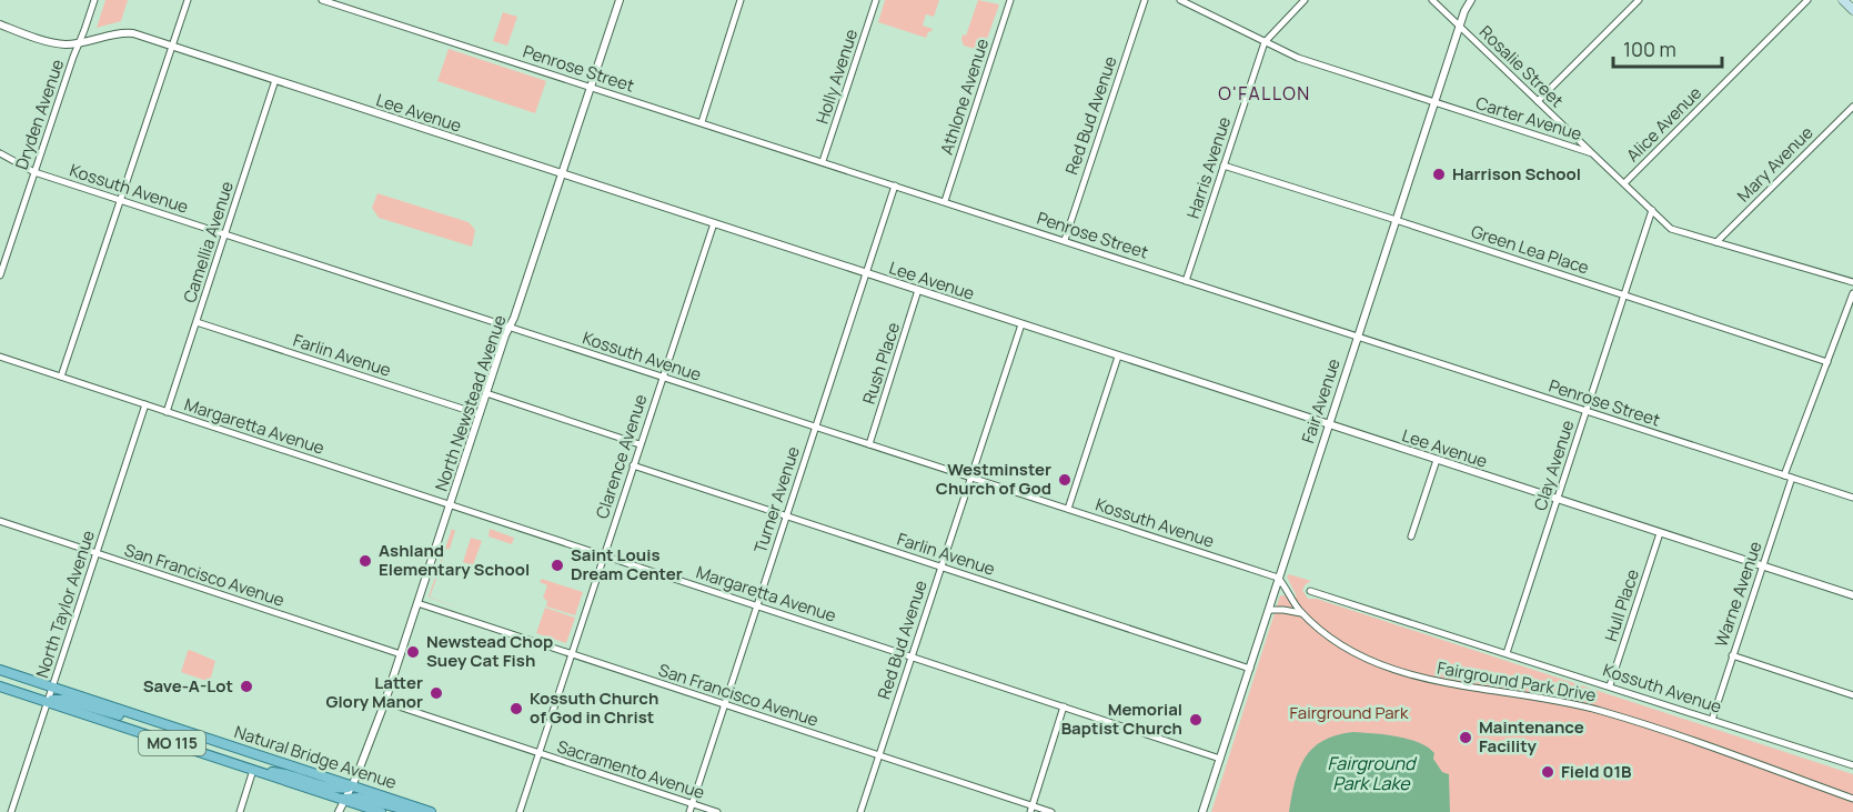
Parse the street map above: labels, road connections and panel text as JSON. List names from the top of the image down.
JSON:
{
  "streets": {
    "main road": ["MO 115", "Natural Bridge Avenue"],
    "street": [
      "Rosalie Street",
      "Penrose Street",
      "Holly Avenue",
      "Athlone Avenue",
      "Lee Avenue",
      "Dryden Avenue",
      "Red Bud Avenue",
      "Carter Avenue",
      "Alice Avenue",
      "Mary Avenue",
      "Harris Avenue",
      "Kossuth Avenue",
      "Camellia Avenue",
      "Green Lea Place",
      "Farlin Avenue",
      "Rush Place",
      "Fair Avenue",
      "North Newstead Avenue",
      "Margaretta Avenue",
      "Clarence Avenue",
      "Clay Avenue",
      "Turner Avenue",
      "San Francisco Avenue",
      "Warne Avenue",
      "North Taylor Avenue",
      "Hull Place",
      "Fairground Park Drive",
      "Sacramento Avenue"
    ]
  },
  "crossings": [
    ["Rosalie Street", "Carter Avenue"],
    ["Rosalie Street", "Fair Avenue"],
    ["Penrose Street", "Holly Avenue"],
    ["Penrose Street", "Athlone Avenue"],
    ["Penrose Street", "Red Bud Avenue"],
    ["Penrose Street", "Harris Avenue"],
    ["Penrose Street", "Fair Avenue"],
    ["Penrose Street", "North Newstead Avenue"],
    ["Penrose Street", "Clay Avenue"],
    ["Penrose Street", "Warne Avenue"],
    ["Lee Avenue", "Dryden Avenue"],
    ["Lee Avenue", "Red Bud Avenue"],
    ["Lee Avenue", "Camellia Avenue"],
    ["Lee Avenue", "Rush Place"],
    ["Lee Avenue", "Fair Avenue"],
    ["Lee Avenue", "North Newstead Avenue"],
    ["Lee Avenue", "Clarence Avenue"],
    ["Lee Avenue", "Clay Avenue"],
    ["Lee Avenue", "Turner Avenue"],
    ["Lee Avenue", "Warne Avenue"],
    ["Lee Avenue", "Hull Place"],
    ["Dryden Avenue", "Kossuth Avenue"],
    ["Red Bud Avenue", "Kossuth Avenue"],
    ["Red Bud Avenue", "Farlin Avenue"],
    ["Red Bud Avenue", "Margaretta Avenue"],
    ["Red Bud Avenue", "San Francisco Avenue"],
    ["Carter Avenue", "Alice Avenue"],
    ["Carter Avenue", "Mary Avenue"],
    ["Carter Avenue", "Harris Avenue"],
    ["Carter Avenue", "Fair Avenue"],
    ["Carter Avenue", "Clay Avenue"],
    ["Harris Avenue", "Green Lea Place"],
    ["Kossuth Avenue", "Camellia Avenue"],
    ["Kossuth Avenue", "Rush Place"],
    ["Kossuth Avenue", "Fair Avenue"],
    ["Kossuth Avenue", "North Newstead Avenue"],
    ["Kossuth Avenue", "Clarence Avenue"],
    ["Kossuth Avenue", "Clay Avenue"],
    ["Kossuth Avenue", "Turner Avenue"],
    ["Kossuth Avenue", "Warne Avenue"],
    ["Kossuth Avenue", "Hull Place"],
    ["Kossuth Avenue", "Fairground Park Drive"],
    ["Camellia Avenue", "Farlin Avenue"],
    ["Camellia Avenue", "Margaretta Avenue"],
    ["Green Lea Place", "Fair Avenue"],
    ["Green Lea Place", "Clay Avenue"],
    ["Farlin Avenue", "Fair Avenue"],
    ["Farlin Avenue", "North Newstead Avenue"],
    ["Farlin Avenue", "Clarence Avenue"],
    ["Farlin Avenue", "Turner Avenue"],
    ["Fair Avenue", "Margaretta Avenue"],
    ["Fair Avenue", "Fairground Park Drive"],
    ["North Newstead Avenue", "Margaretta Avenue"],
    ["North Newstead Avenue", "San Francisco Avenue"],
    ["North Newstead Avenue", "Natural Bridge Avenue"],
    ["North Newstead Avenue", "Sacramento Avenue"],
    ["Margaretta Avenue", "Clarence Avenue"],
    ["Margaretta Avenue", "Turner Avenue"],
    ["Margaretta Avenue", "North Taylor Avenue"],
    ["Clarence Avenue", "San Francisco Avenue"],
    ["Clarence Avenue", "Sacramento Avenue"],
    ["Turner Avenue", "San Francisco Avenue"],
    ["Turner Avenue", "Sacramento Avenue"],
    ["San Francisco Avenue", "North Taylor Avenue"],
    ["North Taylor Avenue", "Natural Bridge Avenue"]
  ],
  "districts": ["O'FALLON"],
  "water": ["Fairground Park Lake"],
  "parks": ["Fairground Park"],
  "places": [
    "Harrison School",
    "Westminster Church of God",
    "Ashland Elementary School",
    "Saint Louis Dream Center",
    "Newstead Chop Suey Cat Fish",
    "Save-A-Lot",
    "Latter Glory Manor",
    "Kossuth Church of God in Christ",
    "Memorial Baptist Church",
    "Maintenance Facility",
    "Field 01B"
  ],
  "scale_bar": "100 m"
}
